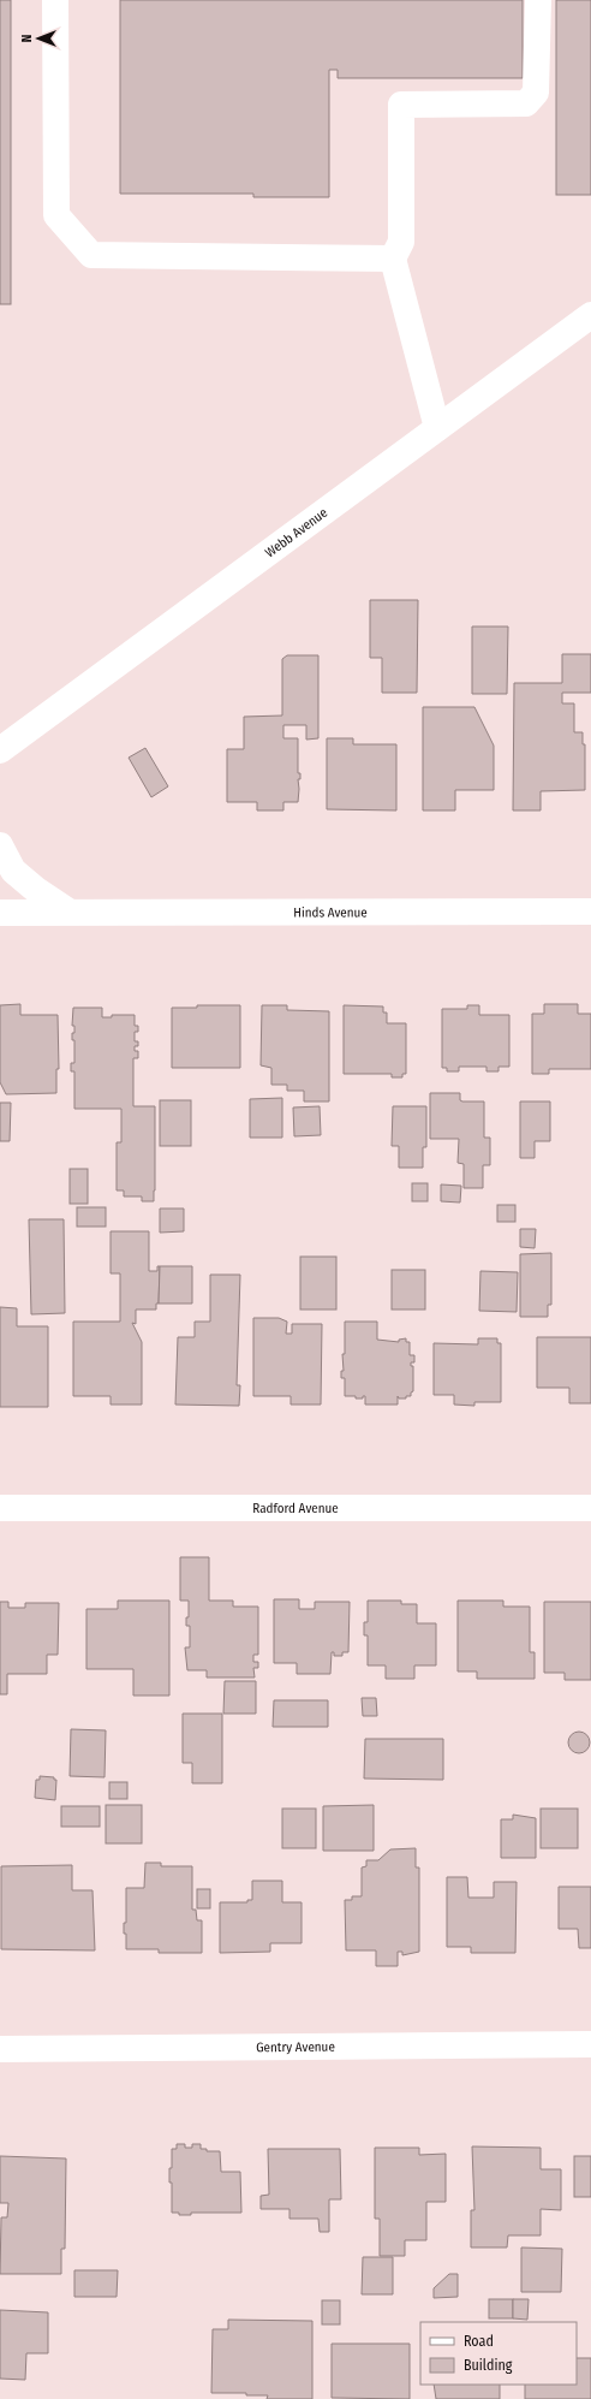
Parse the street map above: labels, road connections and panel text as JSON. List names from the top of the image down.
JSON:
{
  "streets": {
    "street": [
      "Webb Avenue",
      "Hinds Avenue",
      "Radford Avenue",
      "Gentry Avenue"
    ]
  },
  "legend": ["Road", "Building"],
  "north": "left"
}
